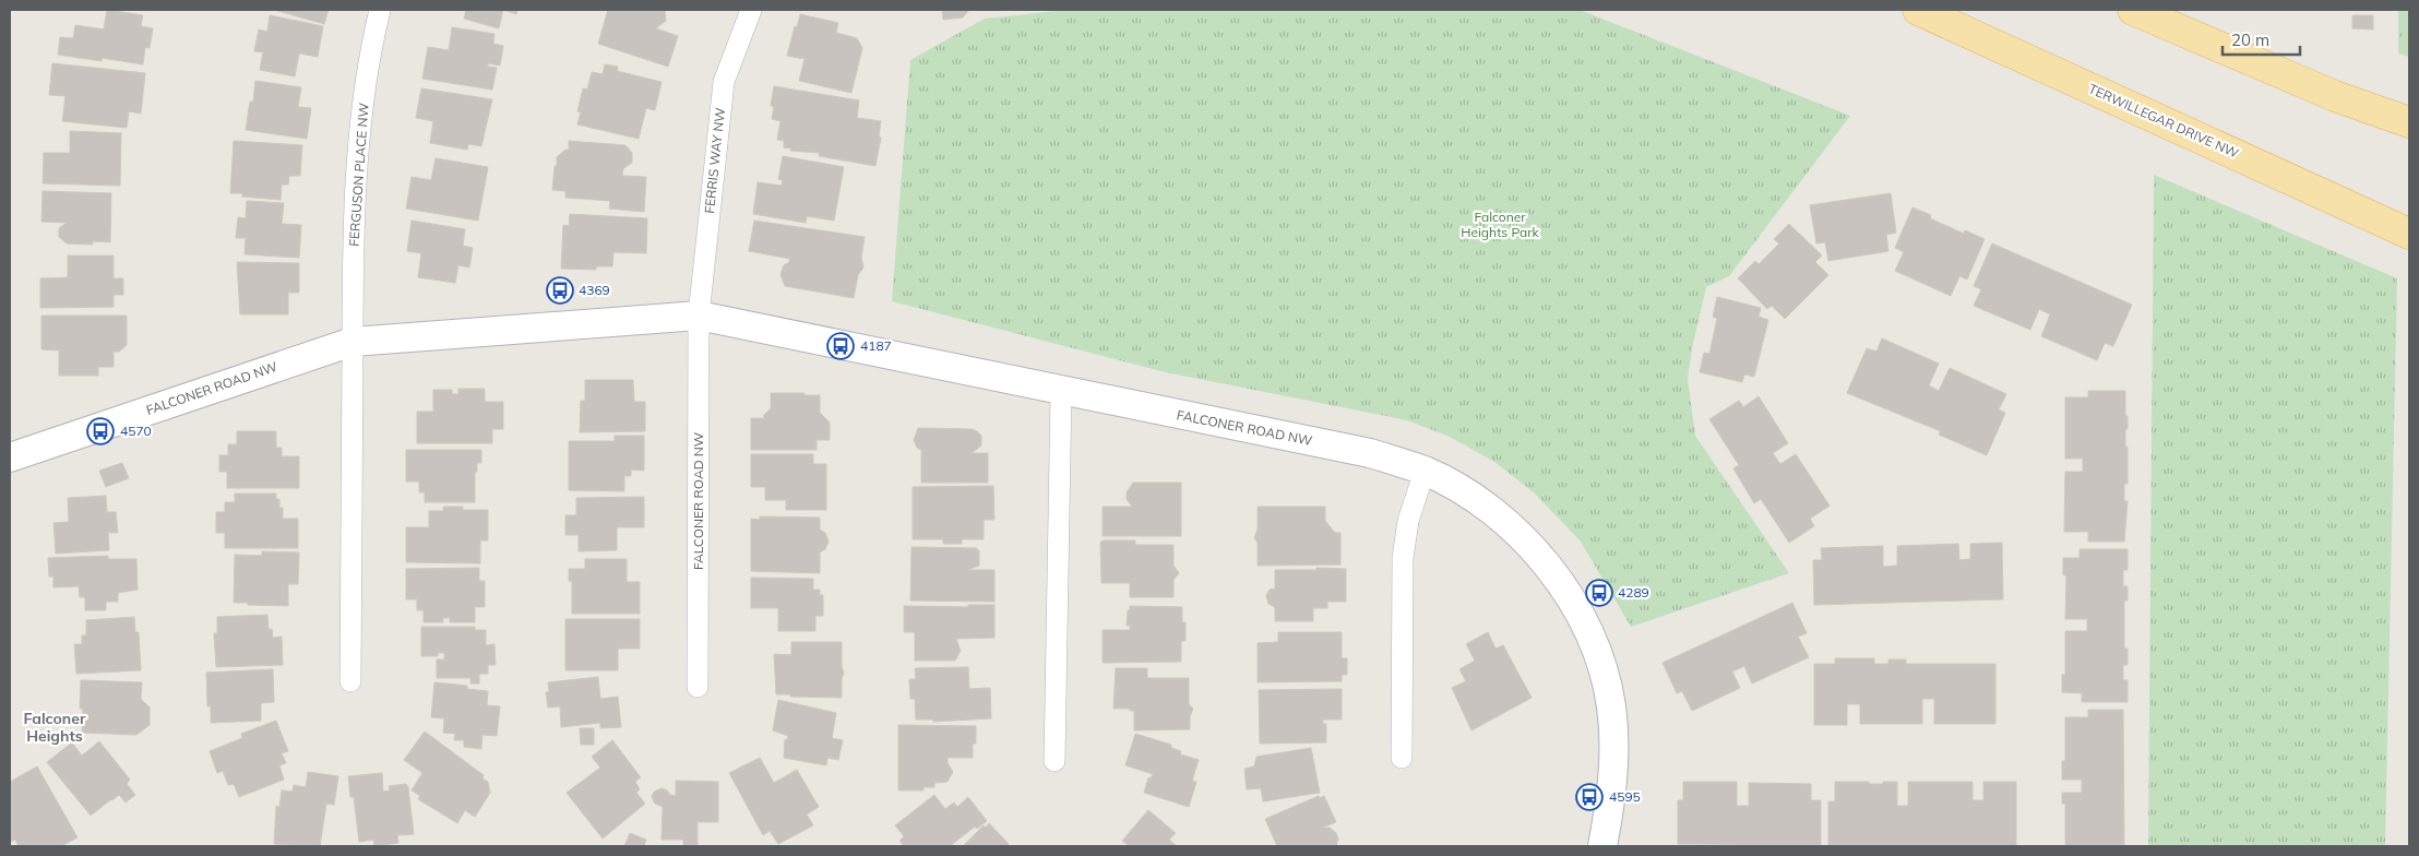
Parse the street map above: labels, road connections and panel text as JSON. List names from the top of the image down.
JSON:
{
  "streets": {
    "main road": ["TERWILLEGAR DRIVE NW"],
    "street": ["FERRIS WAY NW", "FERGUSON PLACE NW", "FALCONER ROAD NW"]
  },
  "crossings": [
    ["FERRIS WAY NW", "FALCONER ROAD NW"],
    ["FERGUSON PLACE NW", "FALCONER ROAD NW"]
  ],
  "districts": ["Falconer Heights"],
  "parks": ["Falconer Heights Park"],
  "places": {
    "bus stop": [
      "4369",
      "4187",
      "4570",
      "4289",
      "4595"
    ]
  },
  "scale_bar": "20 m"
}
